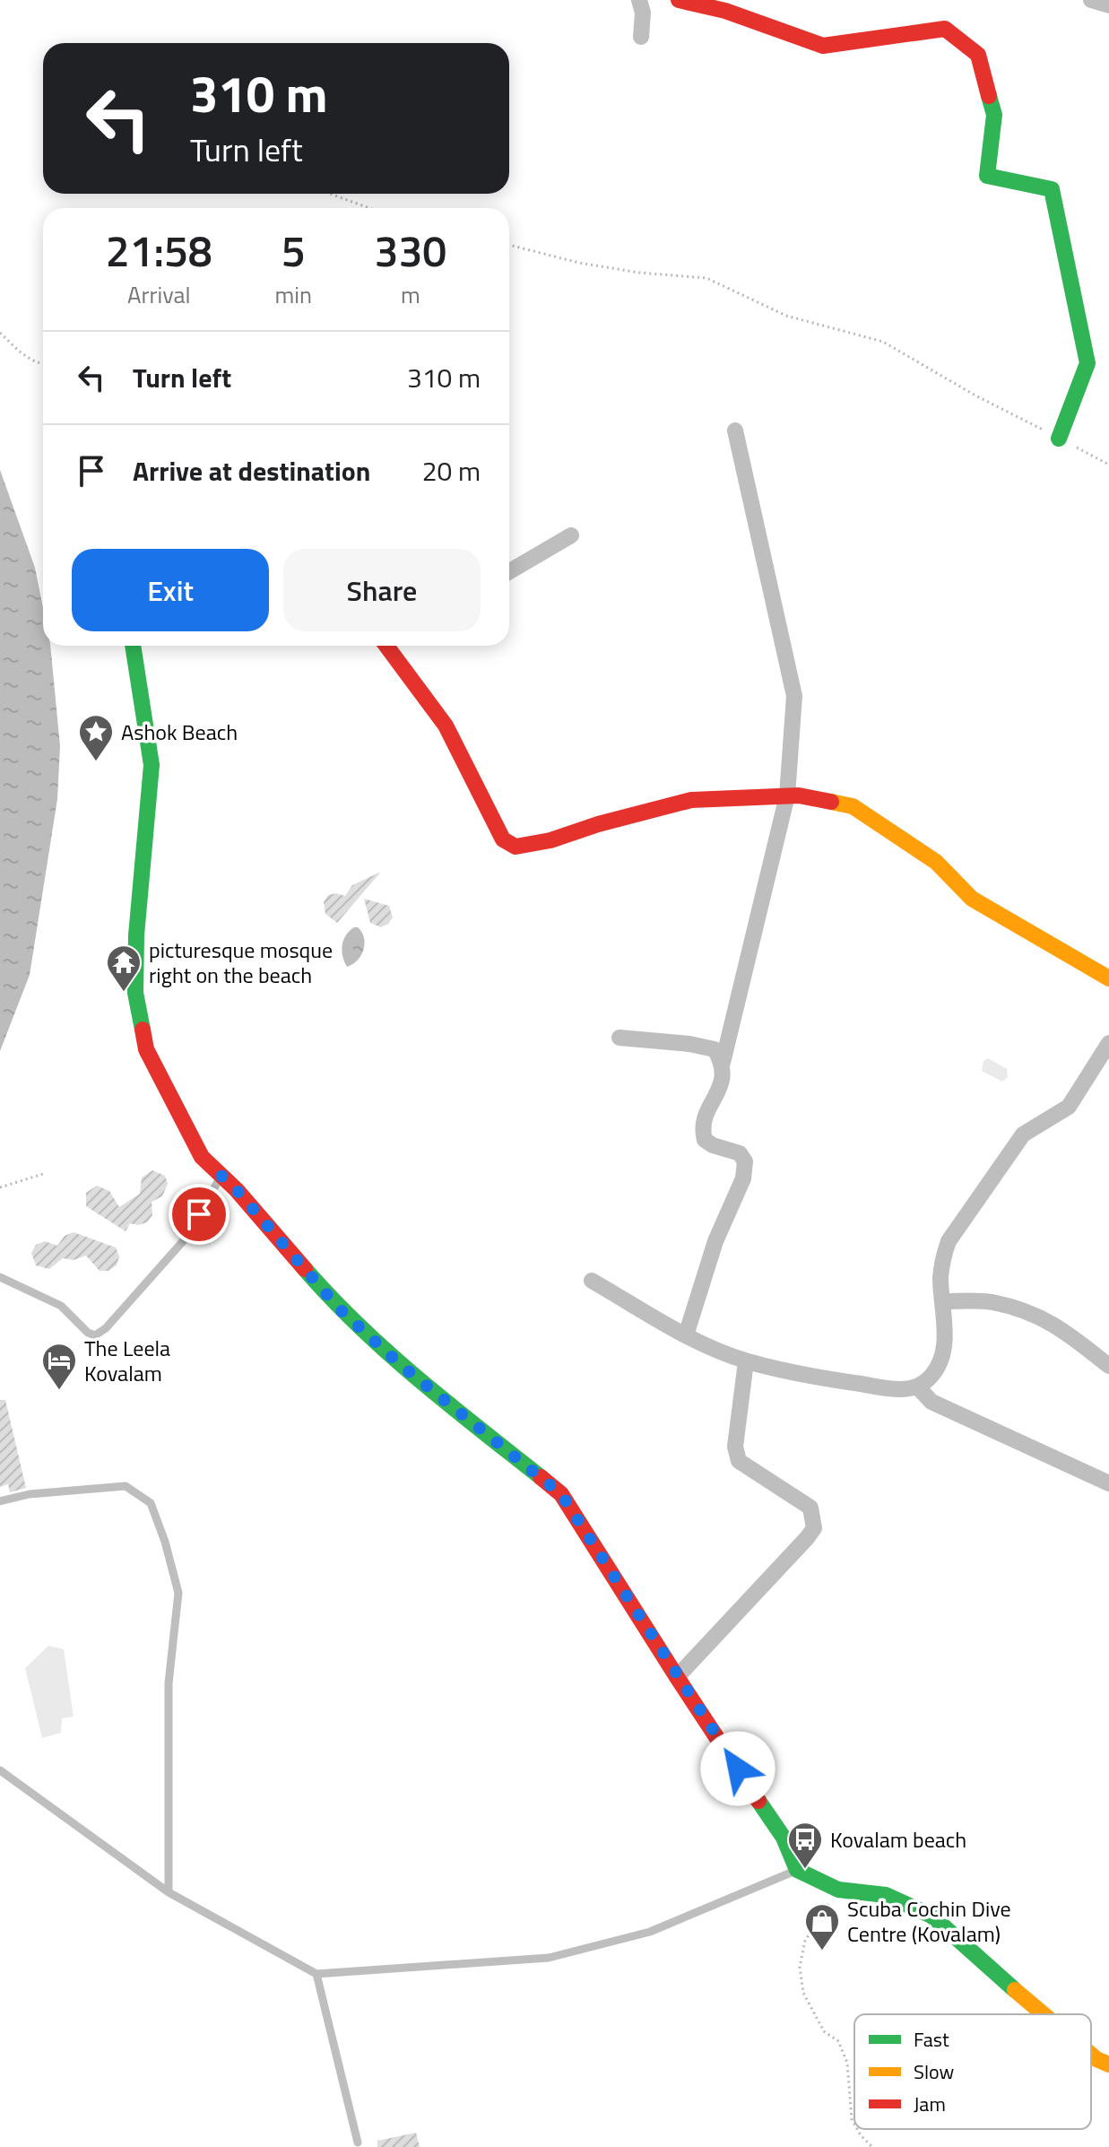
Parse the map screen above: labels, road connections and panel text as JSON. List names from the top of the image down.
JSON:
{
  "places": {
    "place": ["Ashok Beach"],
    "temple": ["picturesque mosque right on the beach"],
    "hotel": ["The Leela Kovalam"],
    "bus stop": ["Kovalam beach"],
    "shop": ["Scuba Cochin Dive Centre (Kovalam)"]
  },
  "legend": ["Fast", "Slow", "Jam"],
  "page": {
    "turn": ["310 m", "Turn left"],
    "eta": [
      "21:58",
      "Arrival",
      "5",
      "min",
      "330",
      "m"
    ],
    "list": [
      {
        "name": "Turn left",
        "value": "310 m"
      },
      {
        "name": "Arrive at destination",
        "value": "20 m"
      }
    ],
    "buttons": ["Exit", "Share"]
  }
}
